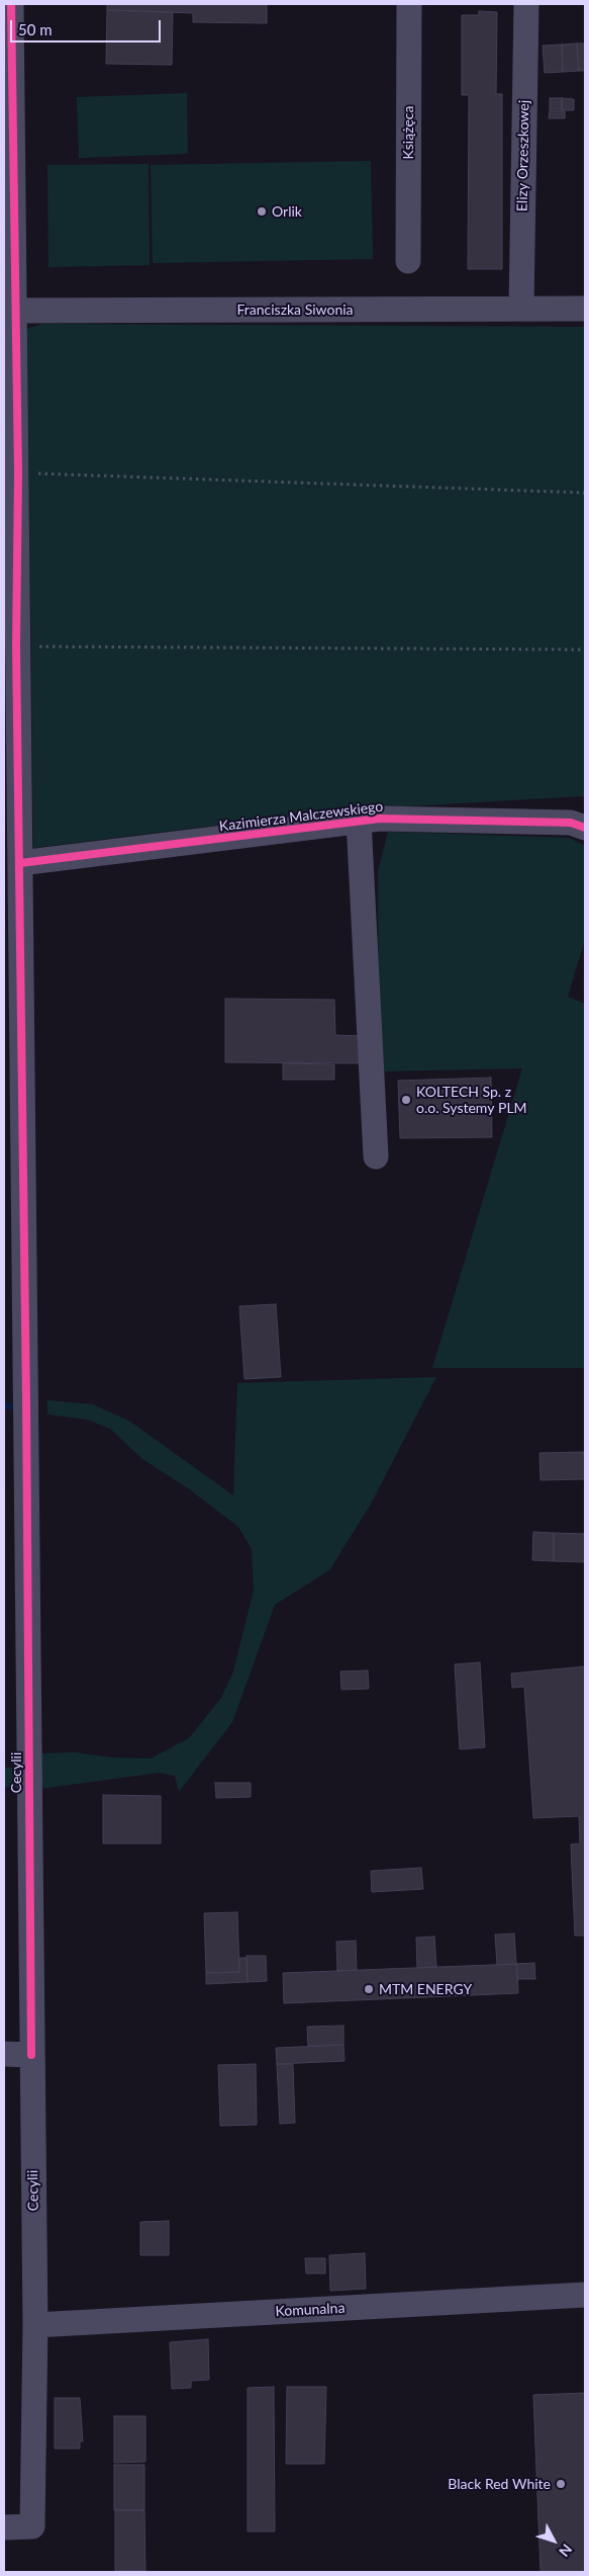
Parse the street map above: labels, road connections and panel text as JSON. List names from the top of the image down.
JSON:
{
  "streets": {
    "street": [
      "Książęca",
      "Elizy Orzeszkowej",
      "Franciszka Siwonia",
      "Kazimierza Malczewskiego",
      "Cecylii",
      "Komunalna"
    ]
  },
  "crossings": [
    ["Elizy Orzeszkowej", "Franciszka Siwonia"],
    ["Franciszka Siwonia", "Cecylii"],
    ["Kazimierza Malczewskiego", "Cecylii"],
    ["Cecylii", "Komunalna"]
  ],
  "places": [
    "Orlik",
    "KOLTECH Sp. z o.o. Systemy PLM",
    "MTM ENERGY",
    "Black Red White"
  ],
  "scale_bar": "50 m",
  "north": "bottom right"
}
